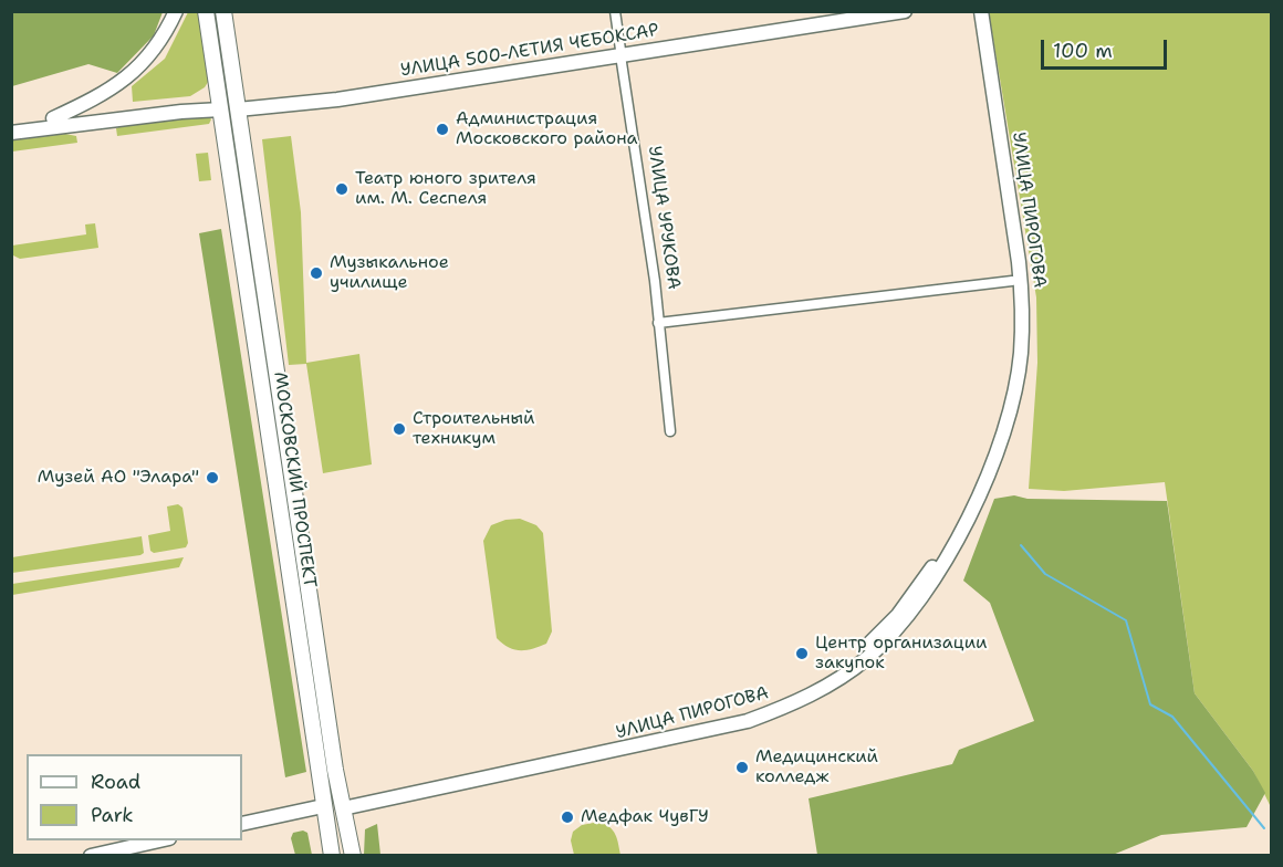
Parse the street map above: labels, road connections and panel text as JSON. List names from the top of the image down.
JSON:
{
  "streets": {
    "main road": ["УЛИЦА 500-ЛЕТИЯ ЧЕБОКСАР", "УЛИЦА ПИРОГОВА", "МОСКОВСКИЙ ПРОСПЕКТ"],
    "street": ["УЛИЦА УРУКОВА"]
  },
  "crossings": [
    ["УЛИЦА 500-ЛЕТИЯ ЧЕБОКСАР", "УЛИЦА УРУКОВА"],
    ["УЛИЦА 500-ЛЕТИЯ ЧЕБОКСАР", "МОСКОВСКИЙ ПРОСПЕКТ"],
    ["УЛИЦА ПИРОГОВА", "МОСКОВСКИЙ ПРОСПЕКТ"]
  ],
  "places": [
    "Администрация Московского района",
    "Театр юного зрителя им. М. Сеспеля",
    "Музыкальное училище",
    "Строительный техникум",
    "Музей АО \"Элара\"",
    "Центр организации закупок",
    "Медицинский колледж",
    "Медфак ЧувГУ"
  ],
  "legend": ["Road", "Park"],
  "scale_bar": "100 m"
}
